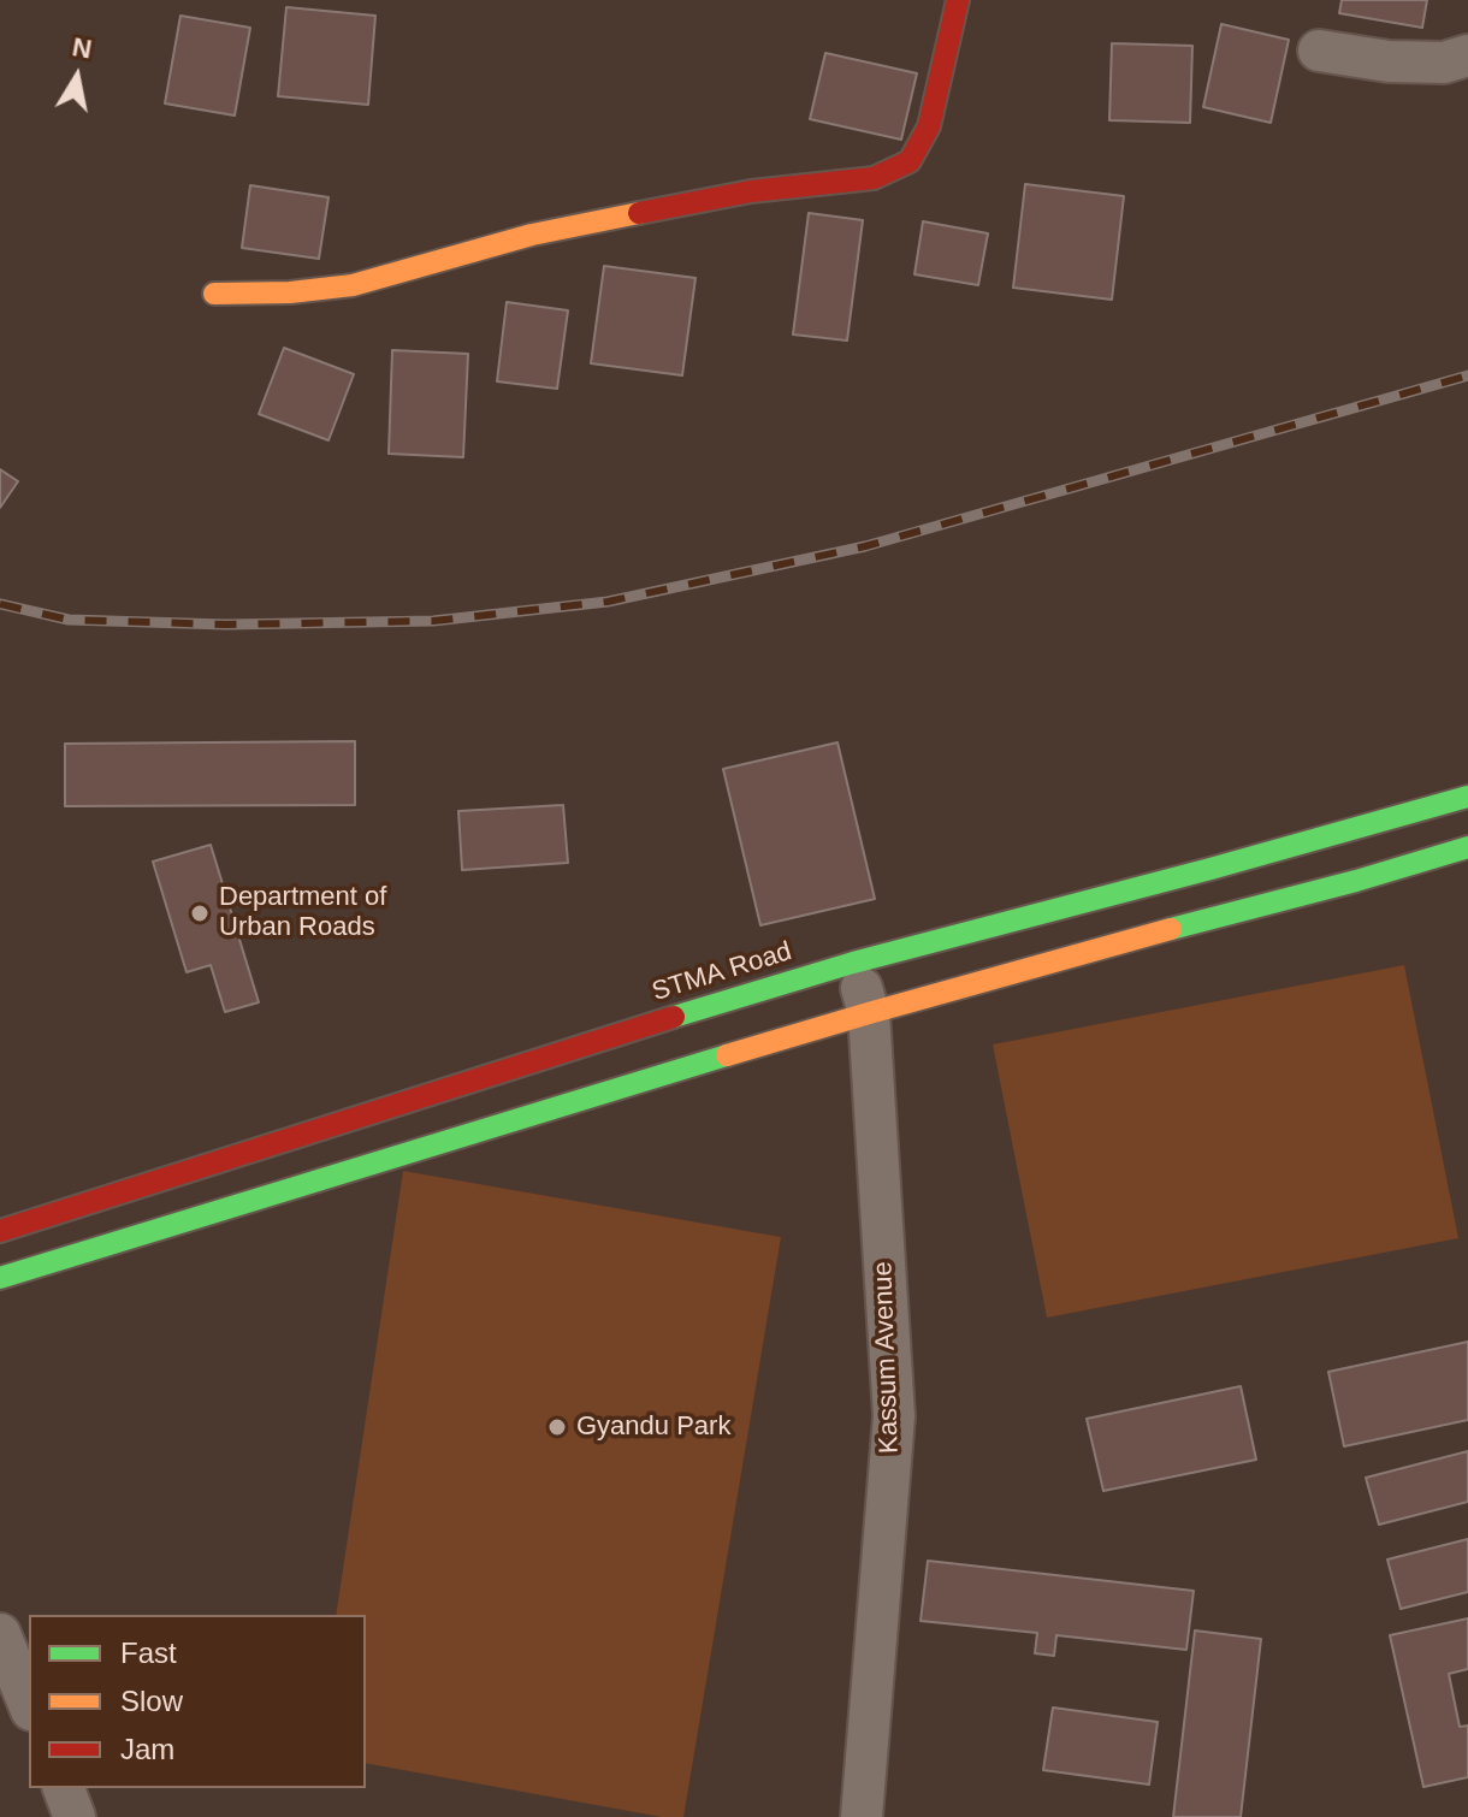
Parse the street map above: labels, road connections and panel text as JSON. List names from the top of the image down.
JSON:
{
  "streets": {
    "main road": ["STMA Road"],
    "street": ["Kassum Avenue"]
  },
  "crossings": [
    ["STMA Road", "Kassum Avenue"]
  ],
  "places": ["Department of Urban Roads", "Gyandu Park"],
  "legend": ["Fast", "Slow", "Jam"],
  "north": "top"
}
